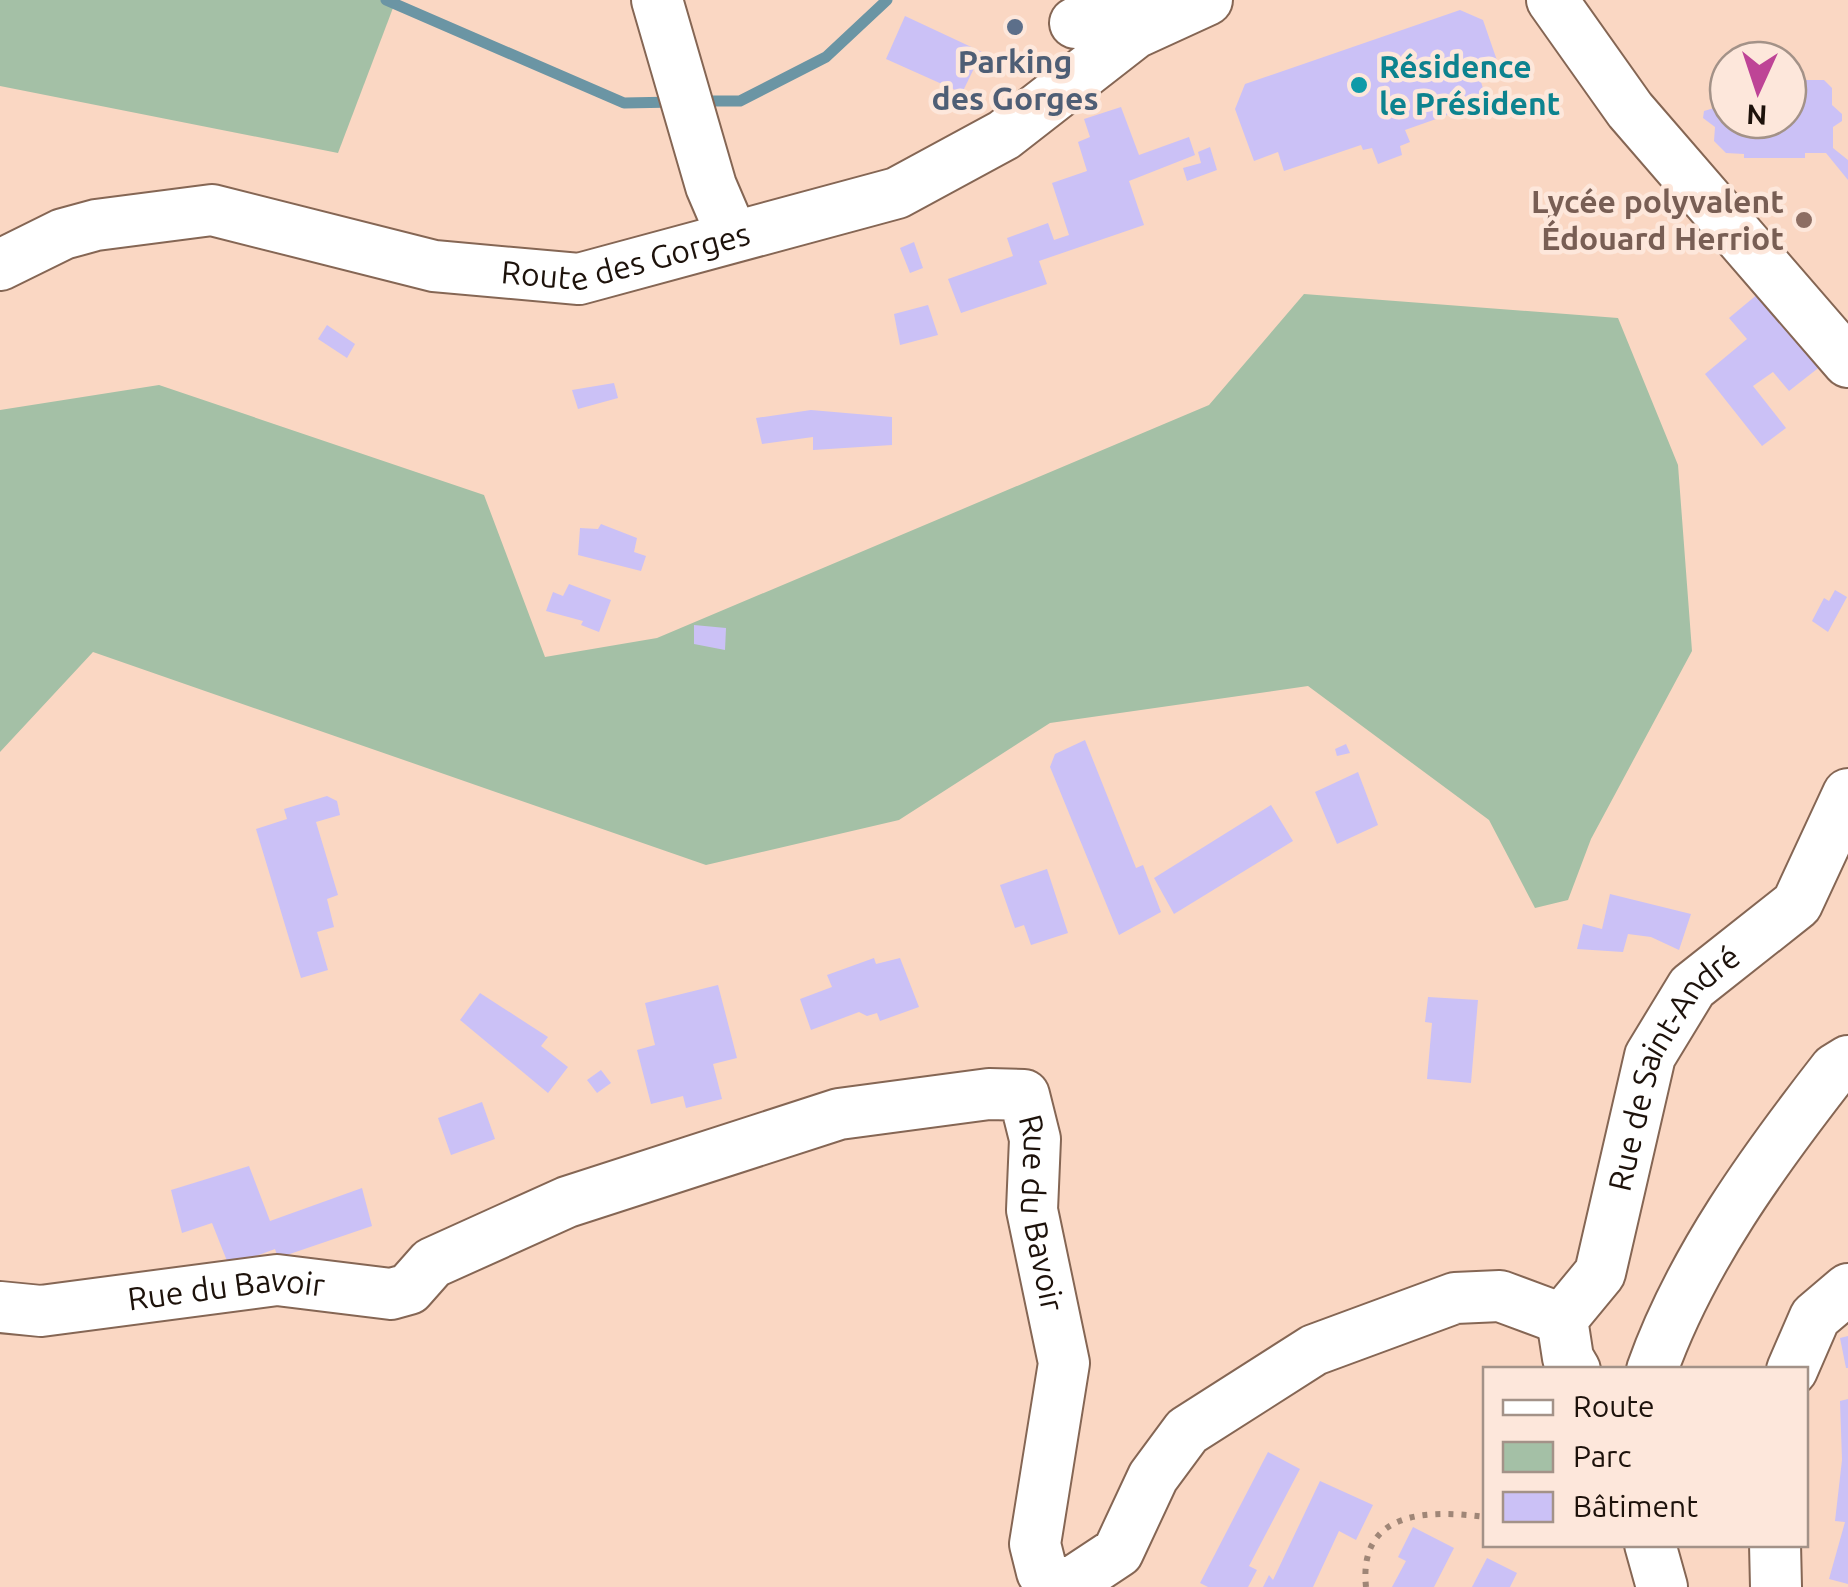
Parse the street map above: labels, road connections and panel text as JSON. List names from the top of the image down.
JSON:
{
  "streets": {
    "street": ["Route des Gorges", "Rue de Saint-André", "Rue du Bavoir"]
  },
  "crossings": [
    ["Rue de Saint-André", "Rue du Bavoir"]
  ],
  "places": ["Parking des Gorges", "Résidence le Président", "Lycée polyvalent Édouard Herriot"],
  "legend": ["Route", "Parc", "Bâtiment"],
  "north": "bottom"
}
